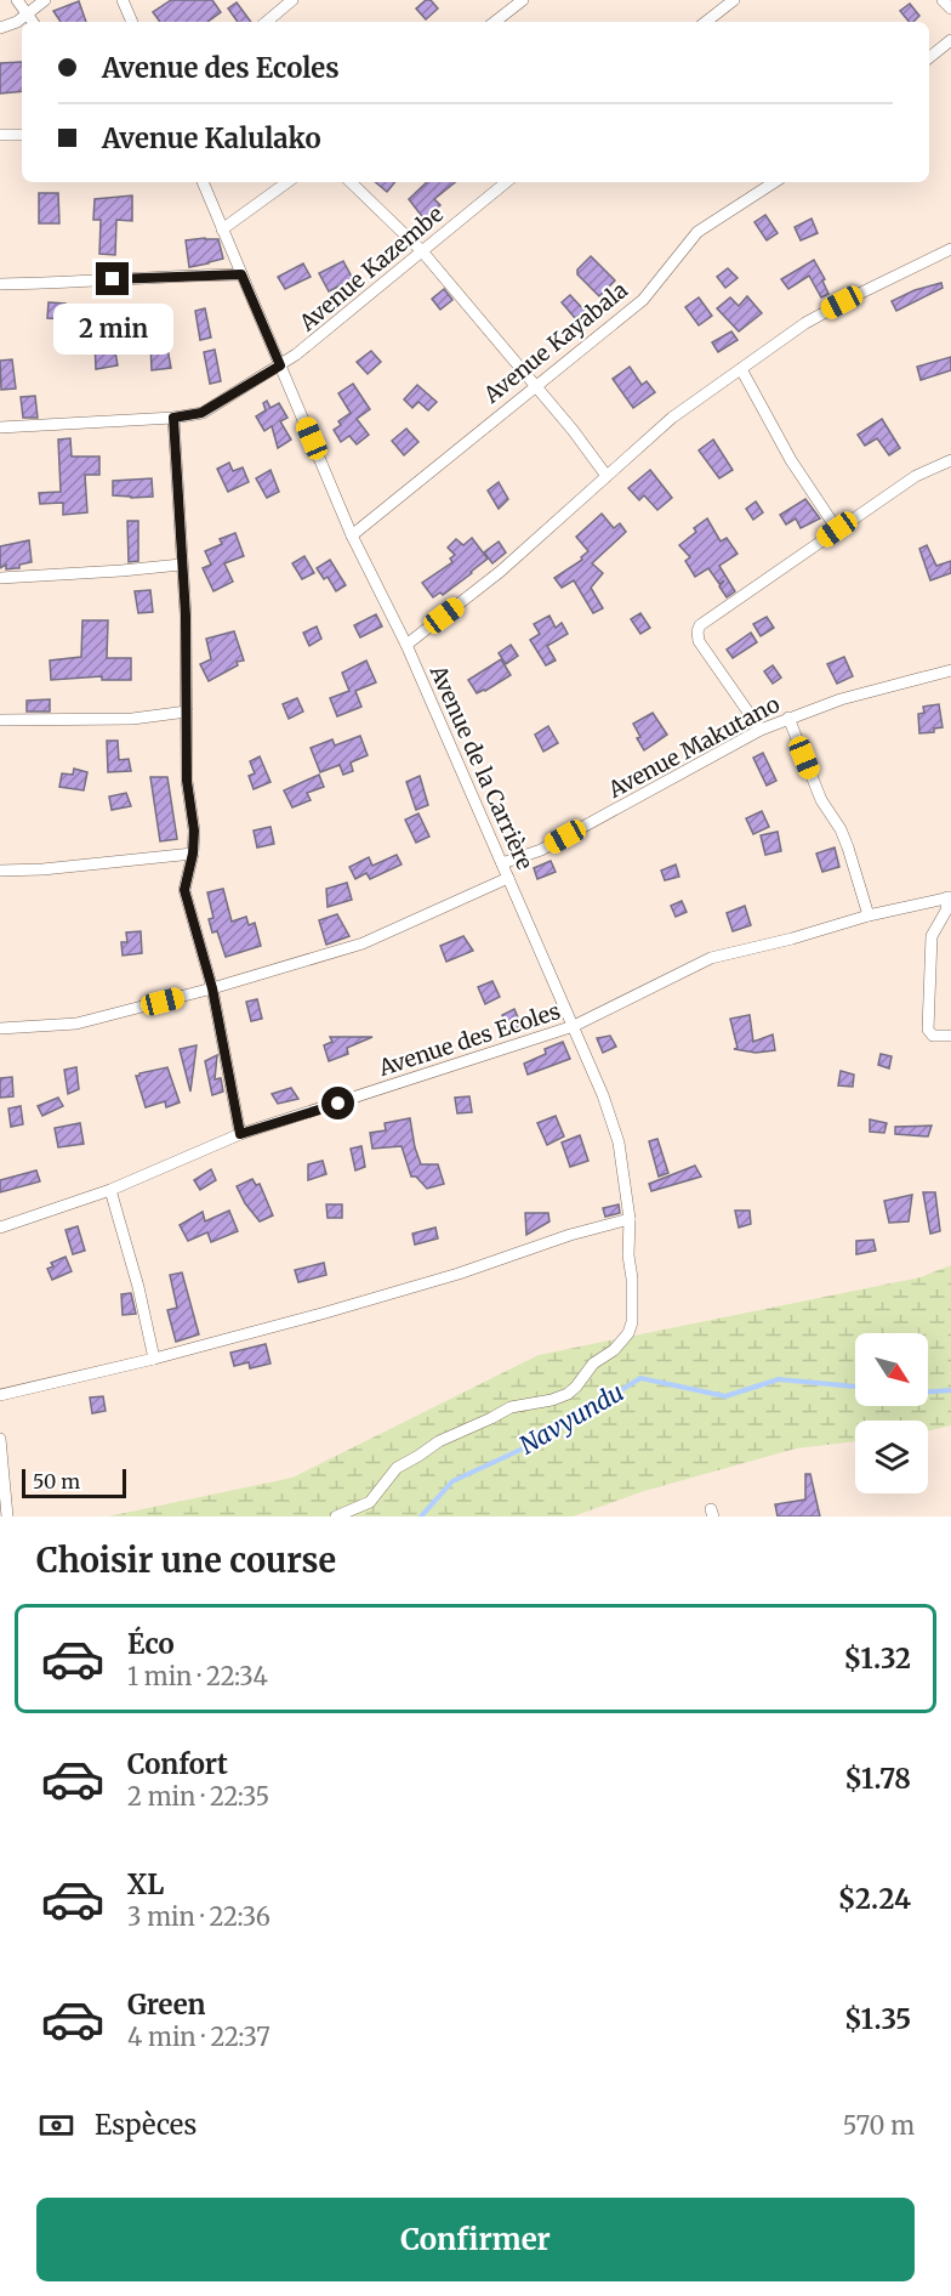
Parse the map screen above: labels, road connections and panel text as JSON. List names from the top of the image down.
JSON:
{
  "streets": {
    "street": [
      "Avenue Kazembe",
      "Avenue Kayabala",
      "Avenue Makutano",
      "Avenue de la Carrière",
      "Avenue des Ecoles"
    ]
  },
  "crossings": [
    ["Avenue Kazembe", "Avenue de la Carrière"],
    ["Avenue Kayabala", "Avenue de la Carrière"],
    ["Avenue Makutano", "Avenue de la Carrière"],
    ["Avenue de la Carrière", "Avenue des Ecoles"]
  ],
  "water": ["Navyundu"],
  "scale_bar": "50 m",
  "north": "bottom right",
  "page": {
    "banner": ["Avenue des Ecoles", "Avenue Kalulako"],
    "bubble": "2 min",
    "scale": "50 m",
    "heading": "Choisir une course",
    "list": [
      {
        "name": "Éco",
        "note": "1 min · 22:34",
        "value": "$1.32"
      },
      {
        "name": "Confort",
        "note": "2 min · 22:35",
        "value": "$1.78"
      },
      {
        "name": "XL",
        "note": "3 min · 22:36",
        "value": "$2.24"
      },
      {
        "name": "Green",
        "note": "4 min · 22:37",
        "value": "$1.35"
      }
    ],
    "pay": ["Espèces", "570 m"],
    "buttons": "Confirmer"
  }
}
